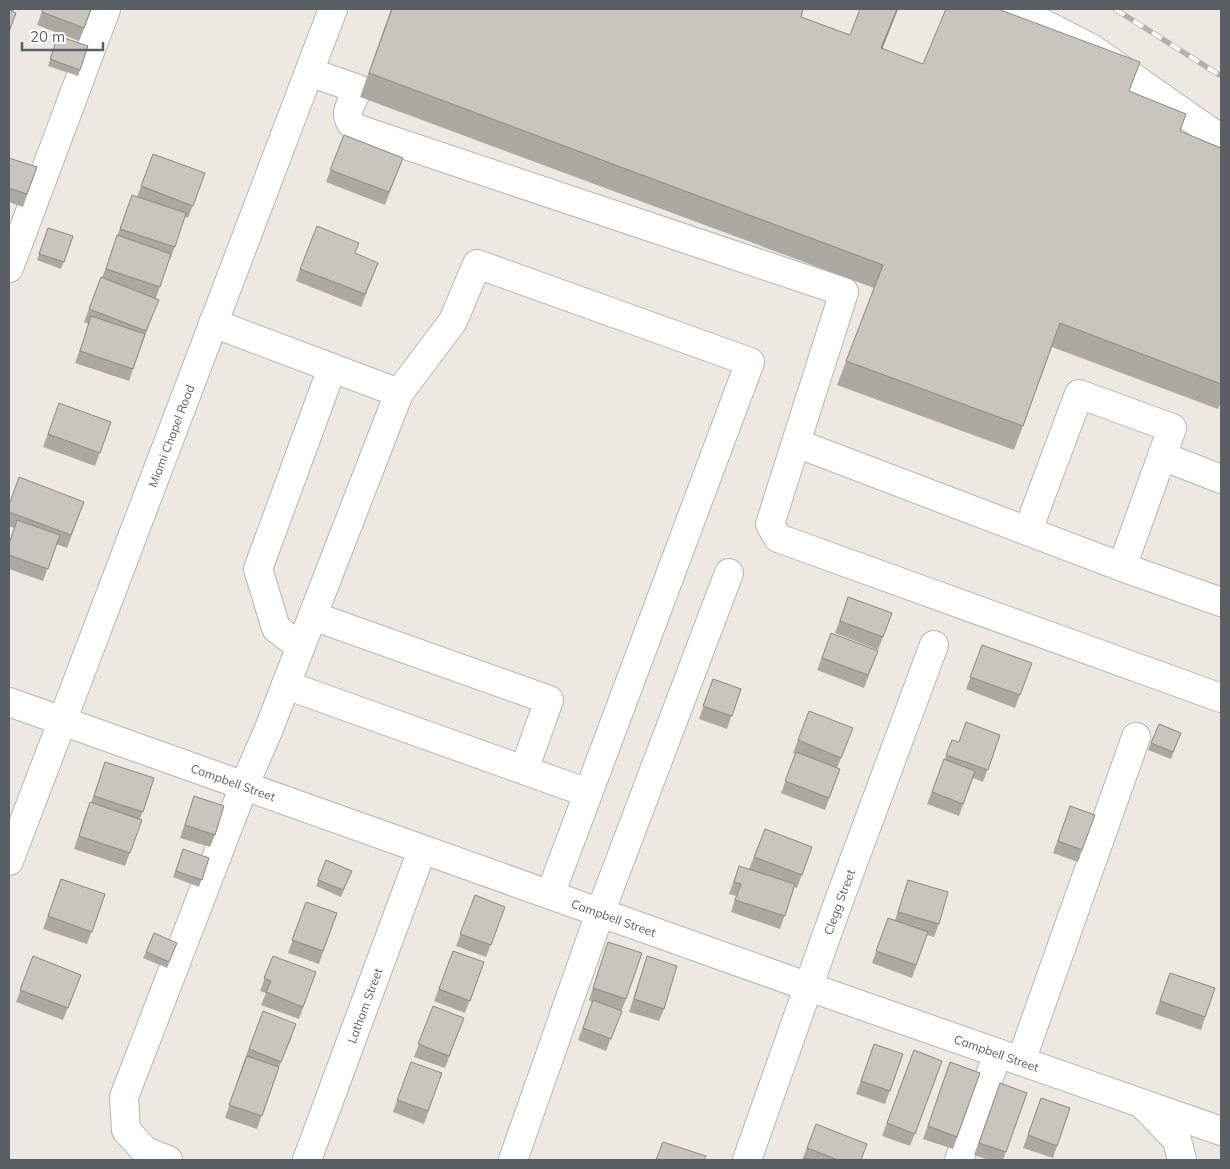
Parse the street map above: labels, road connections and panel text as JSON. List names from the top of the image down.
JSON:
{
  "streets": {
    "street": [
      "Miami Chapel Road",
      "Campbell Street",
      "Clegg Street",
      "Latham Street"
    ]
  },
  "crossings": [
    ["Miami Chapel Road", "Campbell Street"],
    ["Campbell Street", "Clegg Street"],
    ["Campbell Street", "Latham Street"]
  ],
  "scale_bar": "20 m"
}
